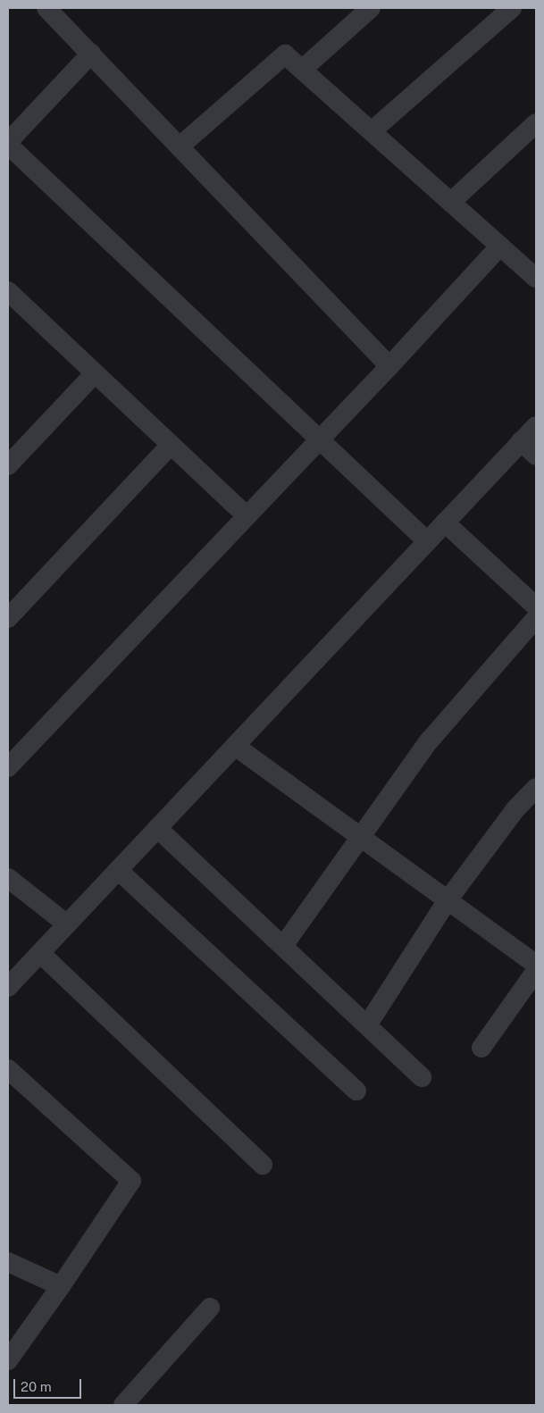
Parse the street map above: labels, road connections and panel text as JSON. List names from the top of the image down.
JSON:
{
  "scale_bar": "20 m"
}
